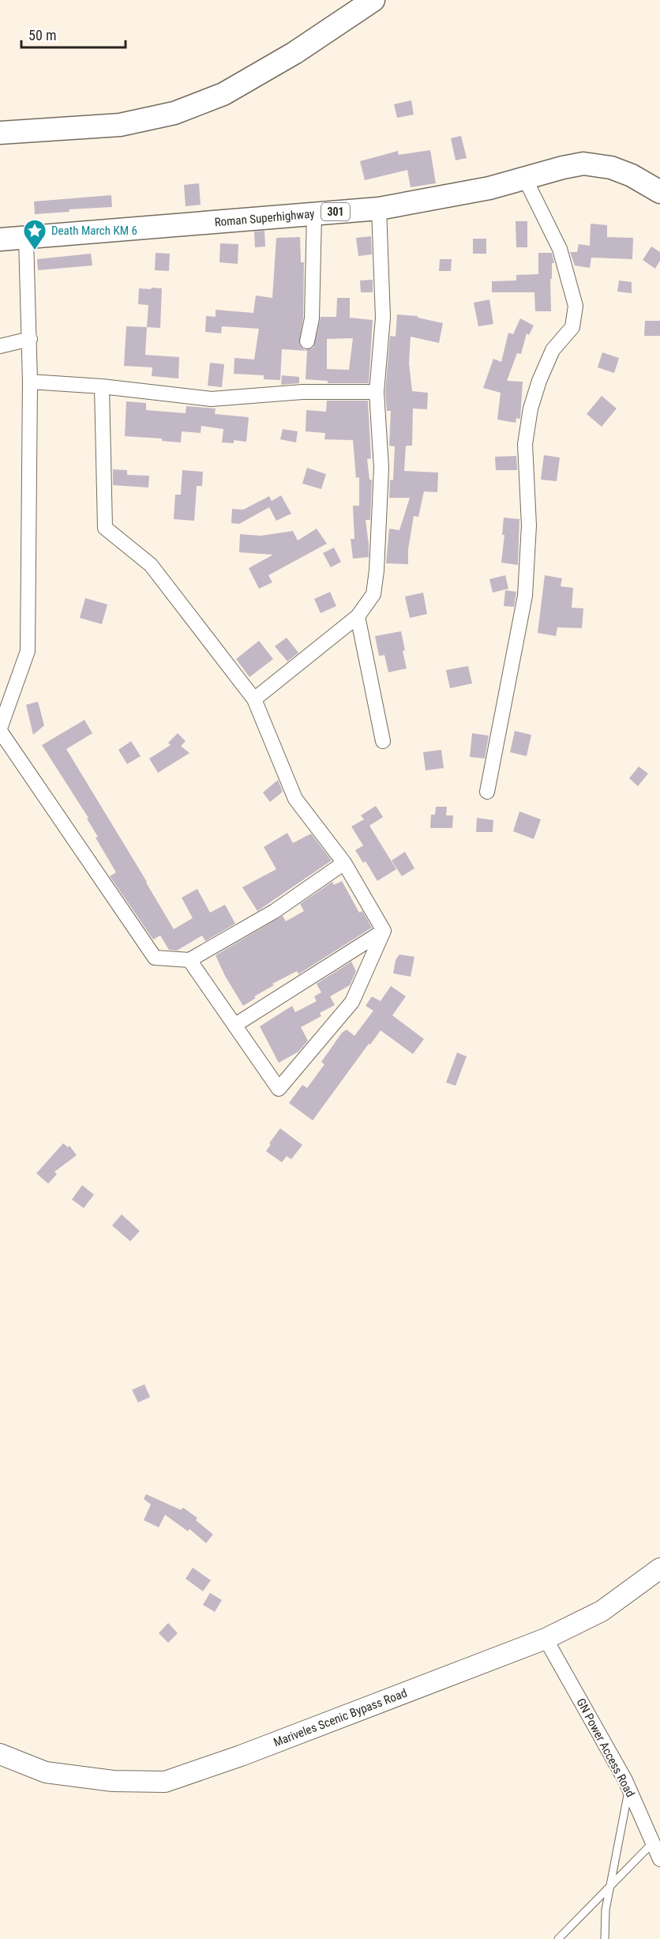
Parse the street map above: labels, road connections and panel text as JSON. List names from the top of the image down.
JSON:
{
  "streets": {
    "main road": ["301", "Roman Superhighway", "Mariveles Scenic Bypass Road"],
    "street": ["GN Power Access Road"]
  },
  "crossings": [
    ["Mariveles Scenic Bypass Road", "GN Power Access Road"]
  ],
  "places": {
    "place": ["Death March KM 6"]
  },
  "scale_bar": "50 m"
}
